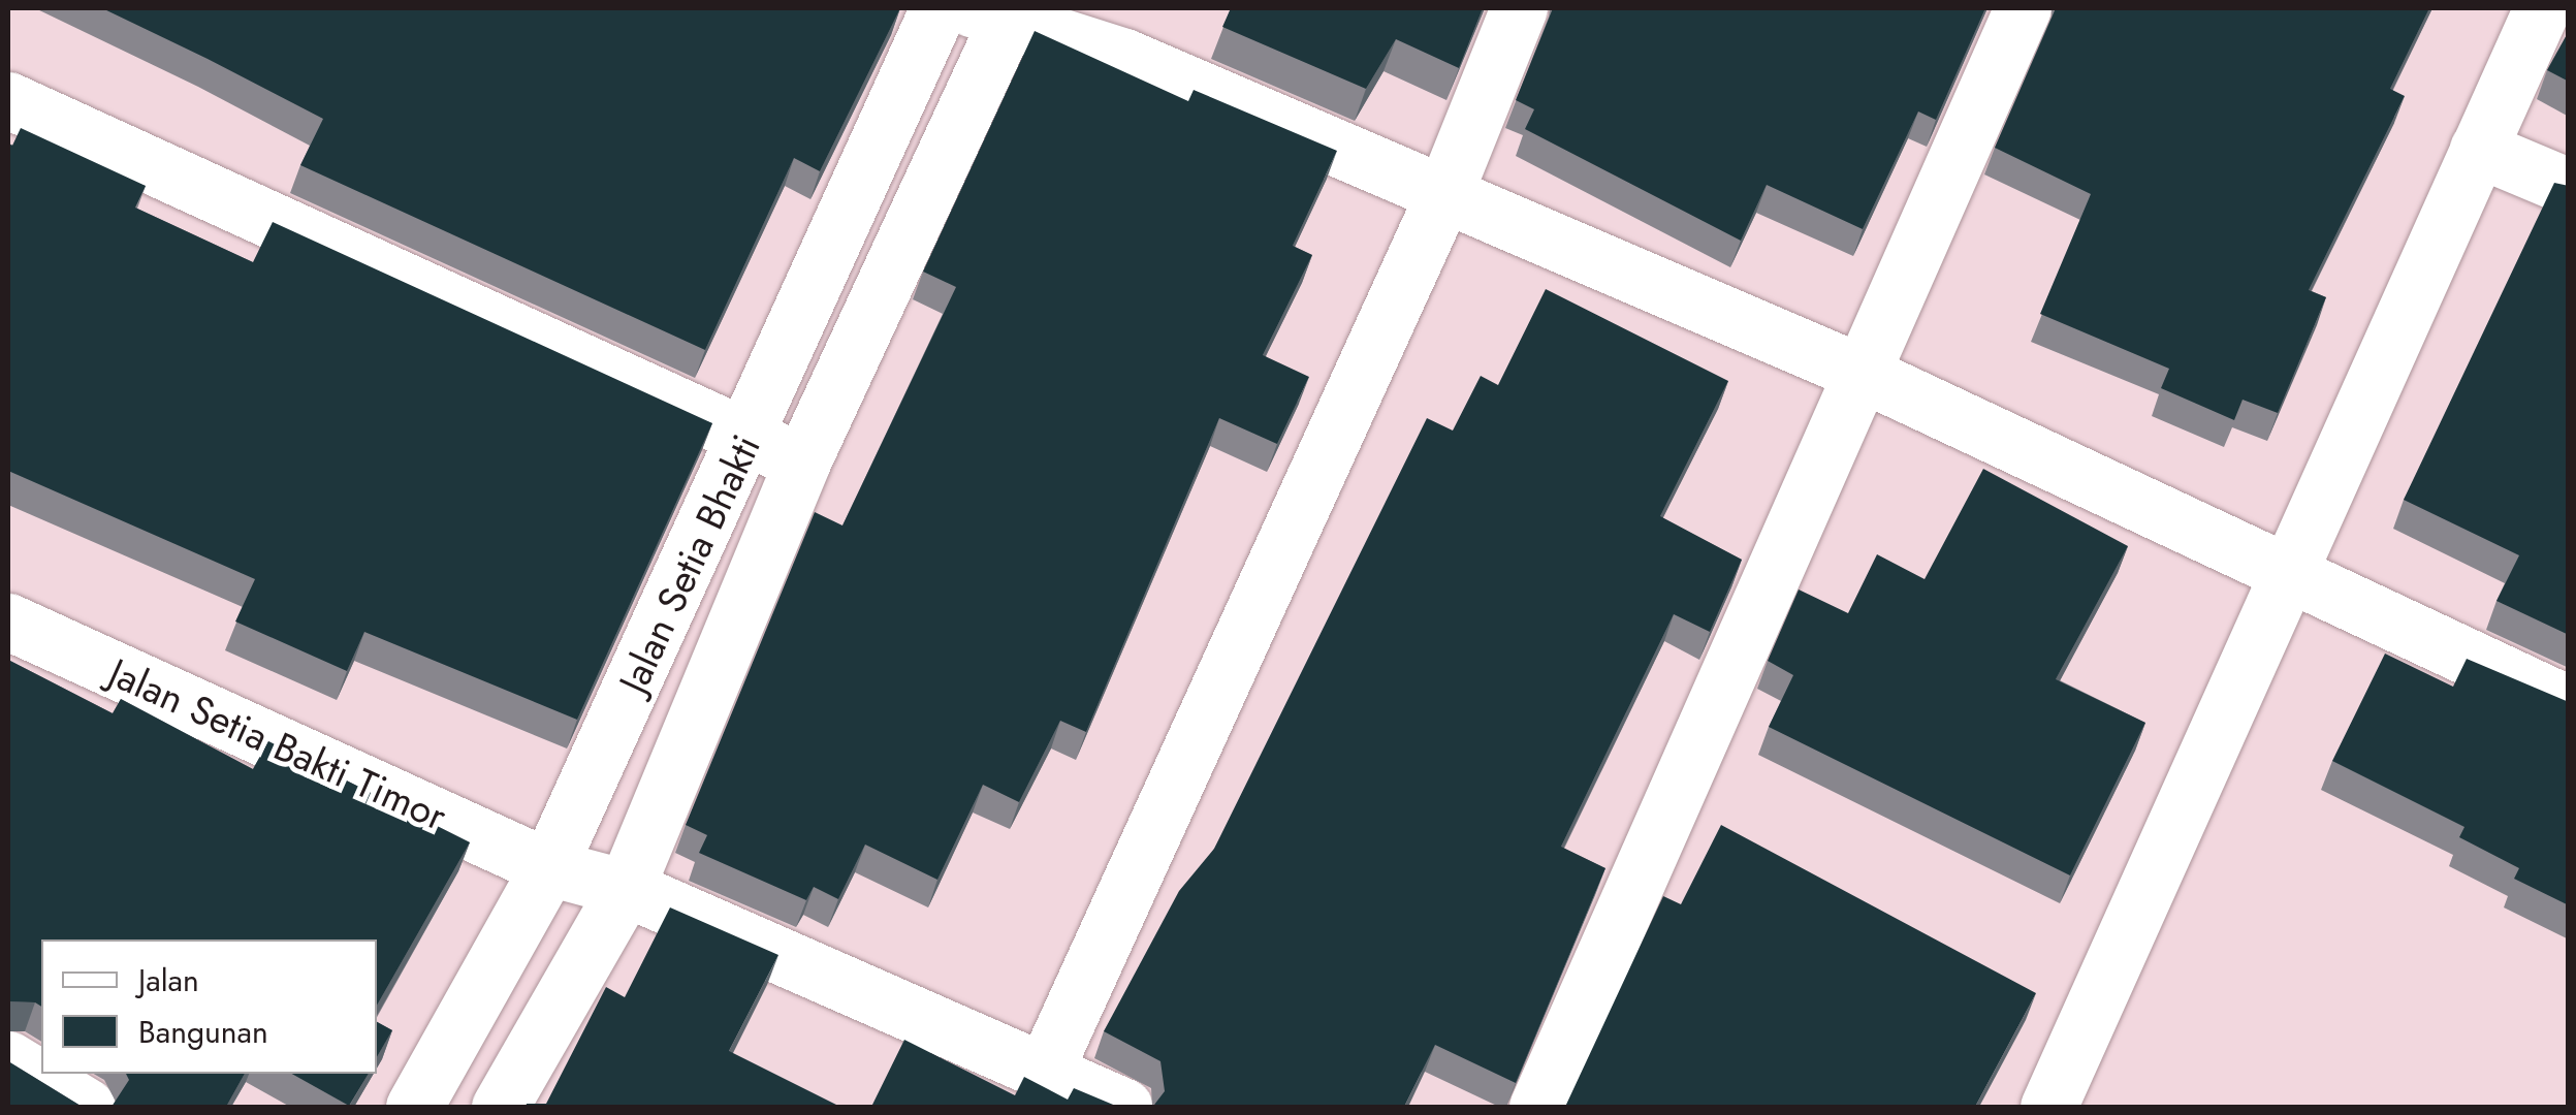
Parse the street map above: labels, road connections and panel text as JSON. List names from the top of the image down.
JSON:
{
  "streets": {
    "street": ["Jalan Setia Bhakti", "Jalan Setia Bakti Timor"]
  },
  "crossings": [
    ["Jalan Setia Bhakti", "Jalan Setia Bakti Timor"]
  ],
  "legend": ["Jalan", "Bangunan"]
}
